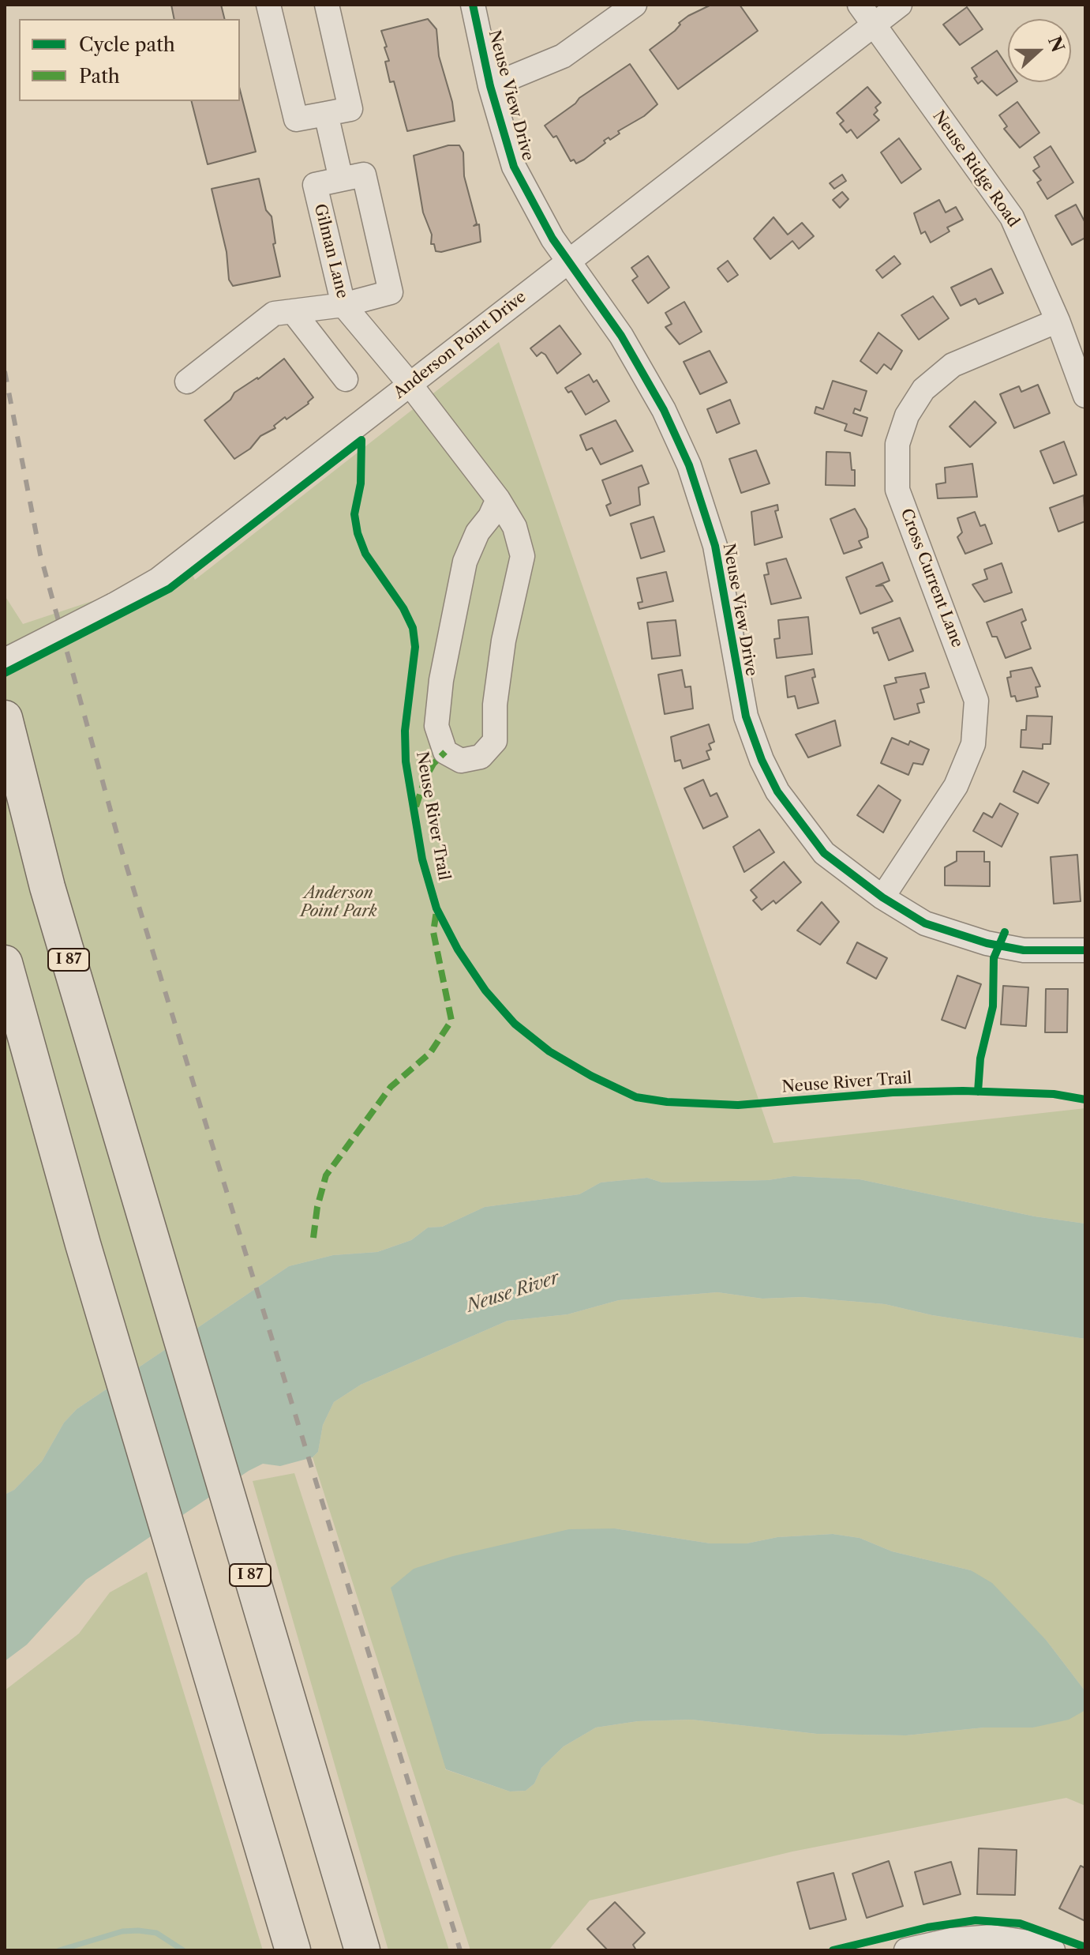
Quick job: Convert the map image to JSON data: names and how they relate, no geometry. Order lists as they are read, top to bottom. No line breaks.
{"streets":{"highway":["I 87"],"street":["Neuse View Drive","Neuse Ridge Road","Gilman Lane","Anderson Point Drive","Cross Current Lane"],"cycle path":["Neuse River Trail"]},"crossings":[["Neuse View Drive","Anderson Point Drive"],["Neuse View Drive","Cross Current Lane"],["Neuse Ridge Road","Anderson Point Drive"],["Neuse Ridge Road","Cross Current Lane"],["Gilman Lane","Anderson Point Drive"]],"water":["Neuse River"],"parks":["Anderson Point Park"],"legend":["Cycle path","Path"],"north":"right"}
